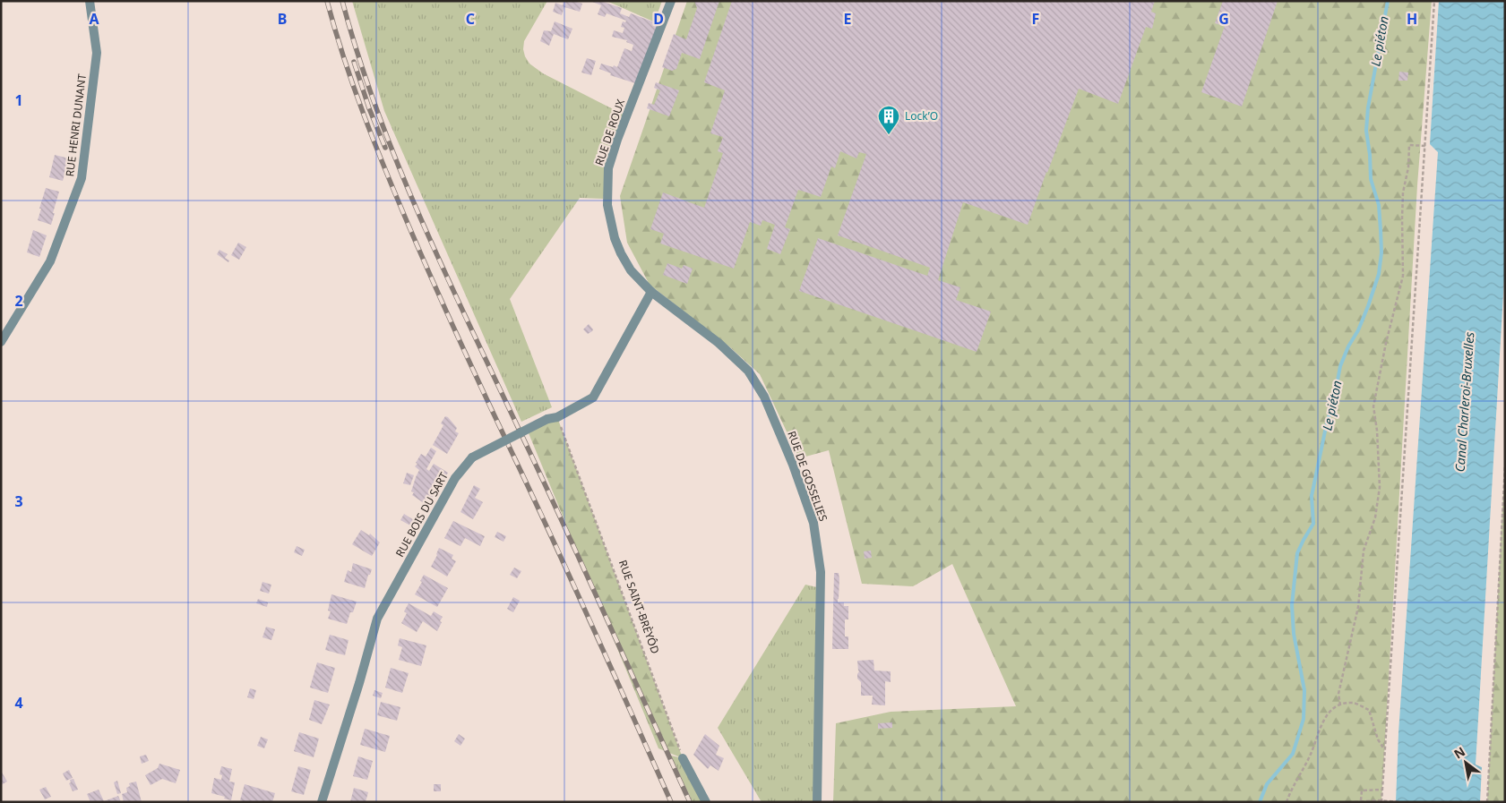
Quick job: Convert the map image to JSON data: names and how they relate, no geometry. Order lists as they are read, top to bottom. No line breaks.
{"streets":{"street":["RUE HENRI DUNANT","RUE DE ROUX","RUE DE GOSSELIES","RUE BOIS DU SART"],"path":["RUE SAINT-BRÈYÔD"]},"crossings":[["RUE DE ROUX","RUE DE GOSSELIES"],["RUE DE ROUX","RUE BOIS DU SART"],["RUE DE GOSSELIES","RUE BOIS DU SART"],["RUE BOIS DU SART","RUE SAINT-BRÈYÔD"]],"water":["Le piéton","Canal Charleroi-Bruxelles"],"places":{"building":["Lock’O"]},"north":"top left","grid":{"columns":["A","B","C","D","E","F","G","H"],"rows":["1","2","3","4"]}}
